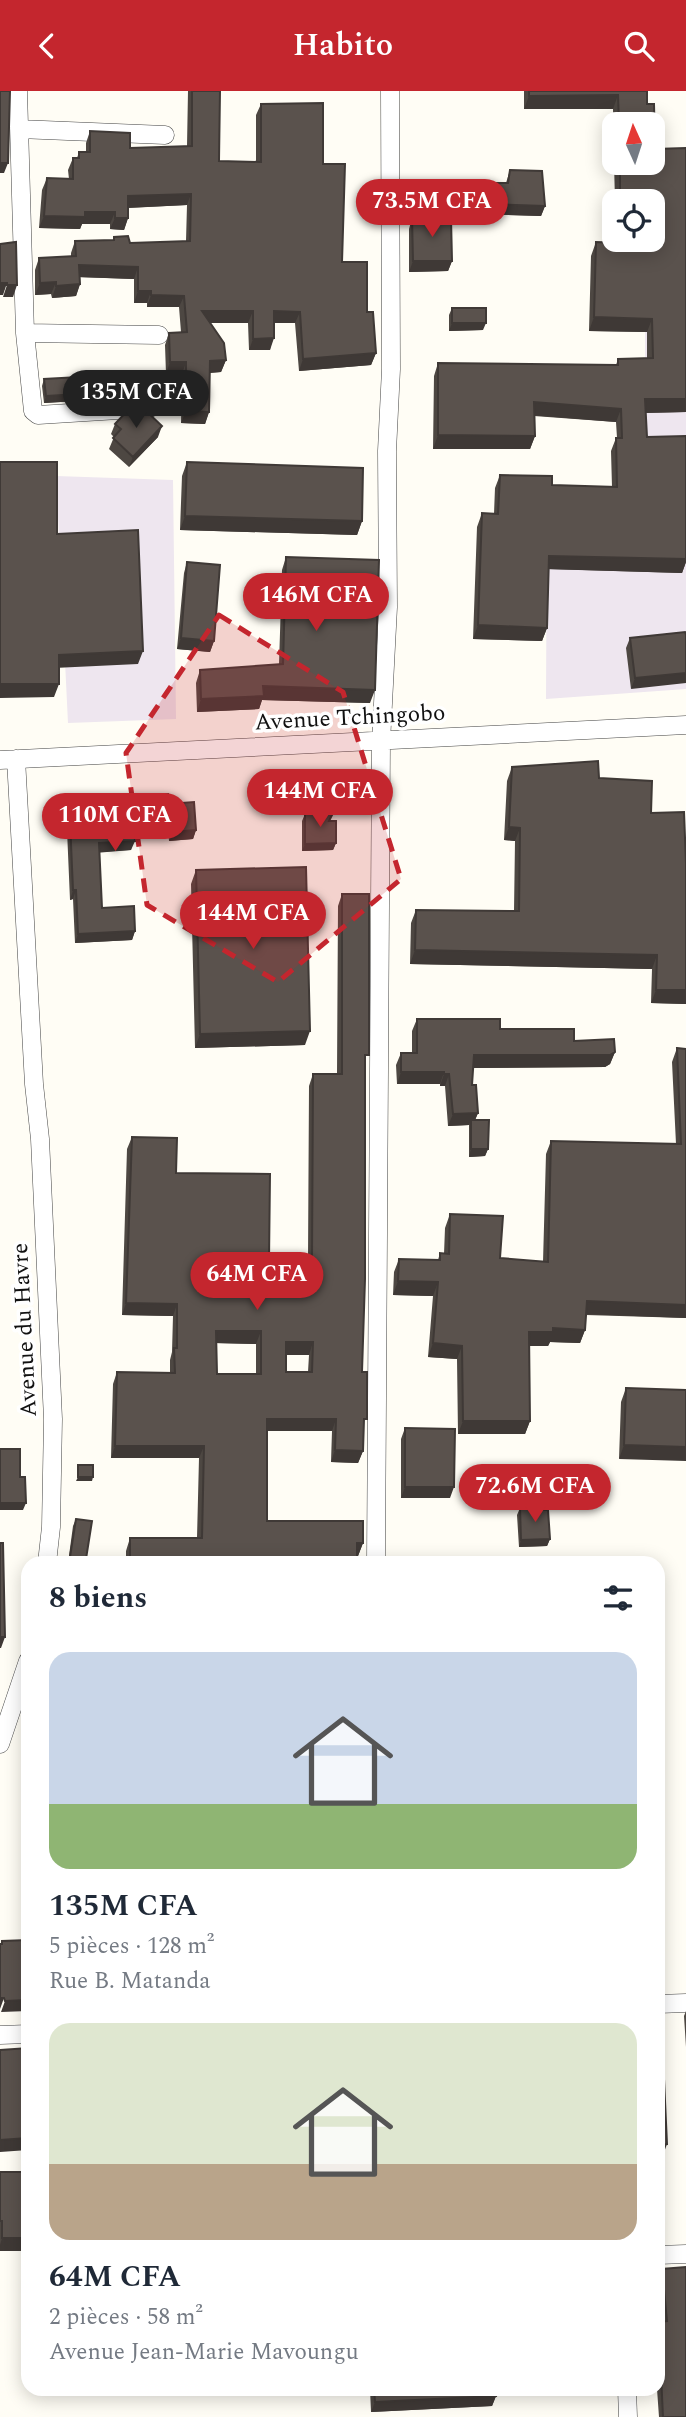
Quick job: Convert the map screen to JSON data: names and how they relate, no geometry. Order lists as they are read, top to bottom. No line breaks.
{"streets":{"street":["Avenue Tchingobo","Avenue du Havre"]},"crossings":[["Avenue Tchingobo","Avenue du Havre"]],"north":"top","page":{"header":"Habito","price":["73.5M CFA","135M CFA","146M CFA","144M CFA","110M CFA","144M CFA","64M CFA","72.6M CFA"],"heading":"8 biens","list":[{"name":"135M CFA","note":"5 pièces · 128 m² · Rue B. Matanda"},{"name":"64M CFA","note":"2 pièces · 58 m² · Avenue Jean-Marie Mavoungu"}]}}
